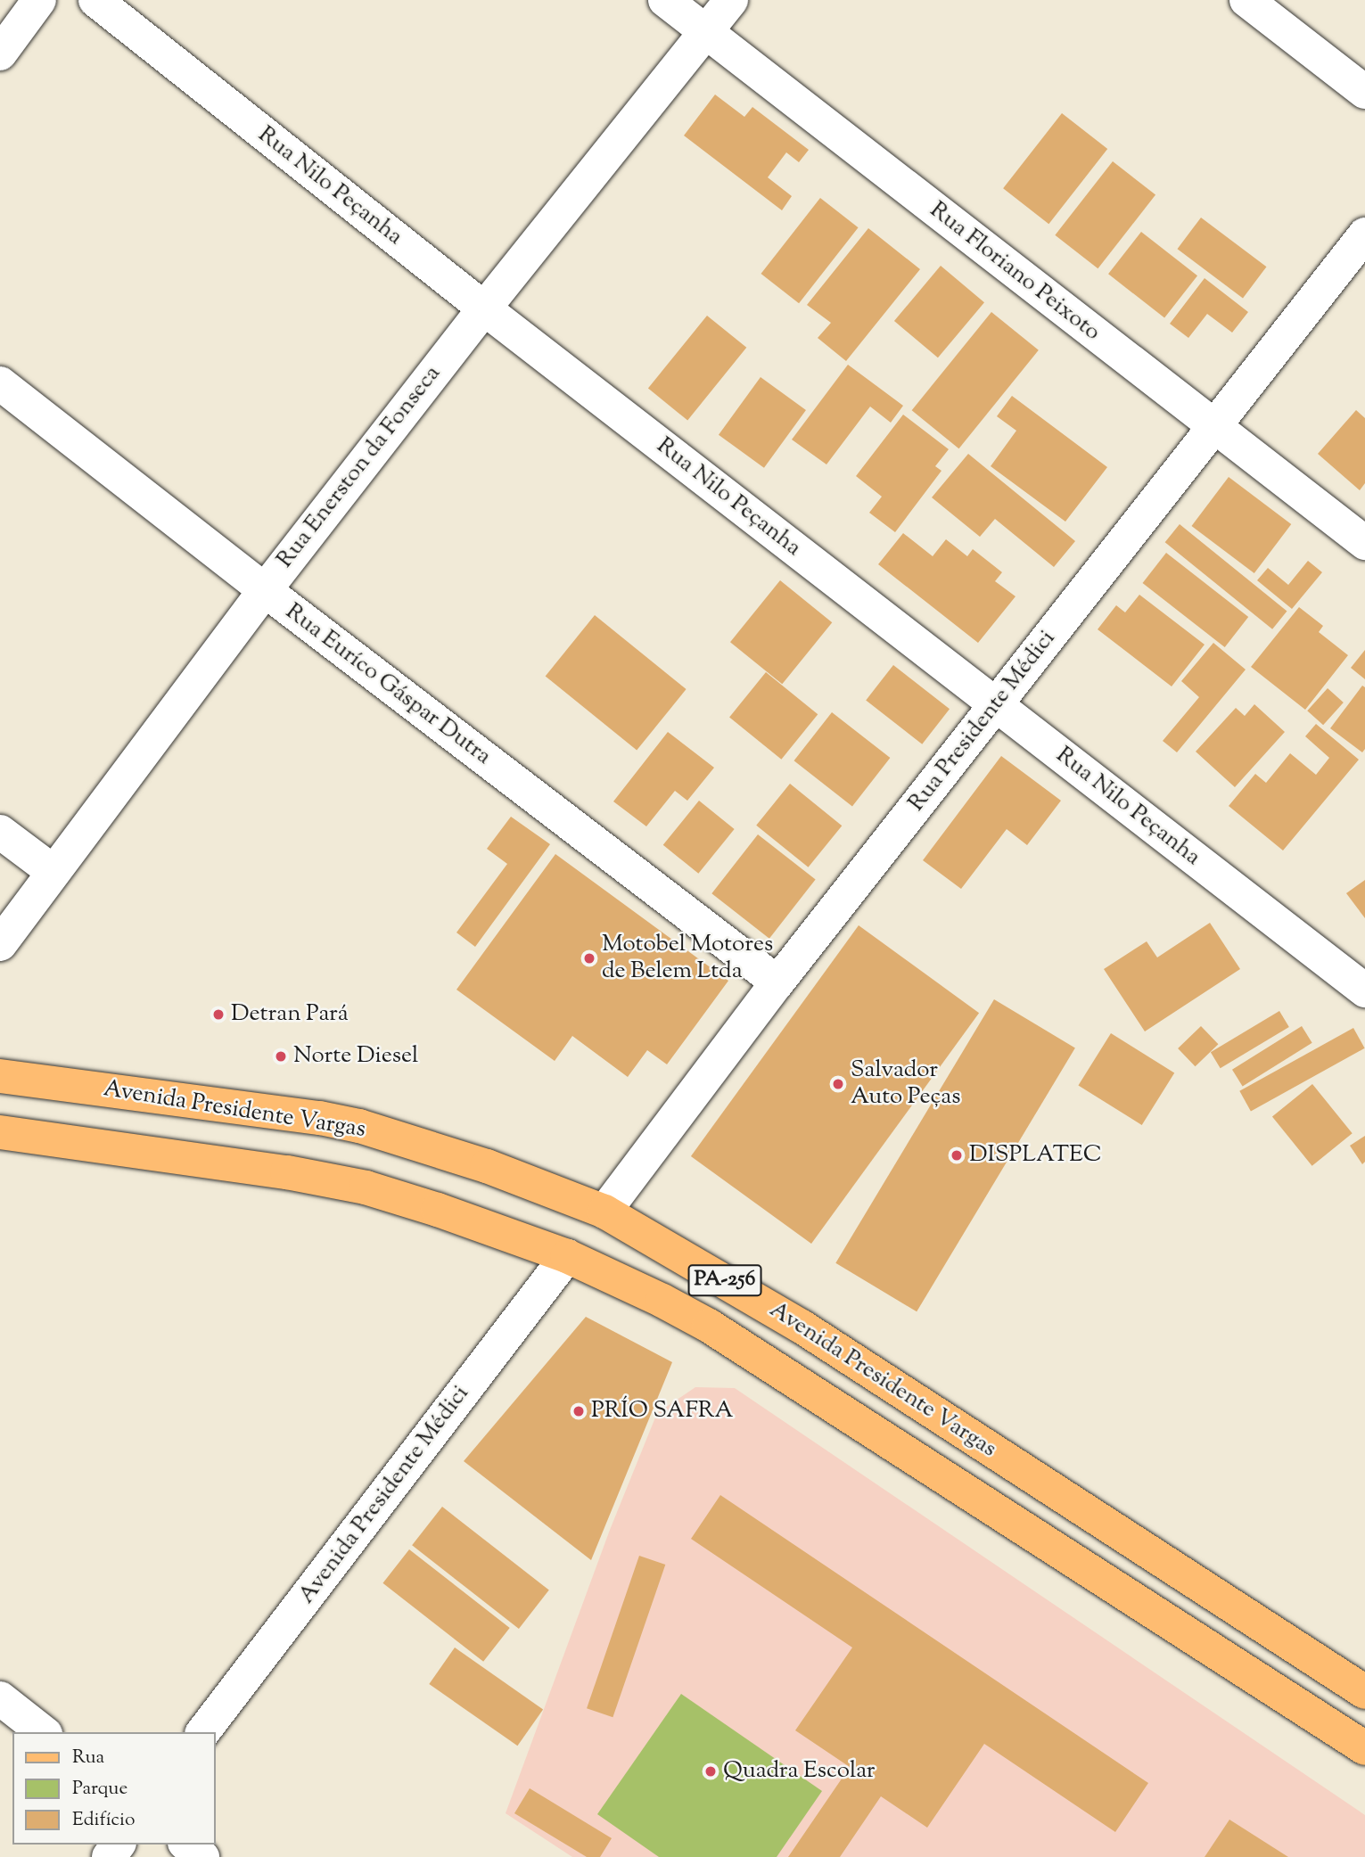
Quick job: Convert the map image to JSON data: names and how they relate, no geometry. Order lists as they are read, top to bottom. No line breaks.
{"streets":{"main road":["Avenida Presidente Vargas","PA-256"],"street":["Rua Nilo Peçanha","Rua Floriano Peixoto","Rua Enerston da Fonseca","Rua Euríco Gáspar Dutra","Rua Presidente Médici","Avenida Presidente Médici"]},"crossings":[["Rua Nilo Peçanha","Rua Enerston da Fonseca"],["Rua Nilo Peçanha","Rua Presidente Médici"],["Rua Floriano Peixoto","Rua Enerston da Fonseca"],["Rua Floriano Peixoto","Rua Presidente Médici"],["Rua Enerston da Fonseca","Rua Euríco Gáspar Dutra"],["Rua Euríco Gáspar Dutra","Rua Presidente Médici"],["Rua Presidente Médici","Avenida Presidente Vargas"],["Avenida Presidente Vargas","Avenida Presidente Médici"]],"places":["Motobel Motores de Belem Ltda","Detran Pará","Norte Diesel","Salvador Auto Peças","DISPLATEC","PRÍO SAFRA","Quadra Escolar"],"legend":["Rua","Parque","Edifício"]}
